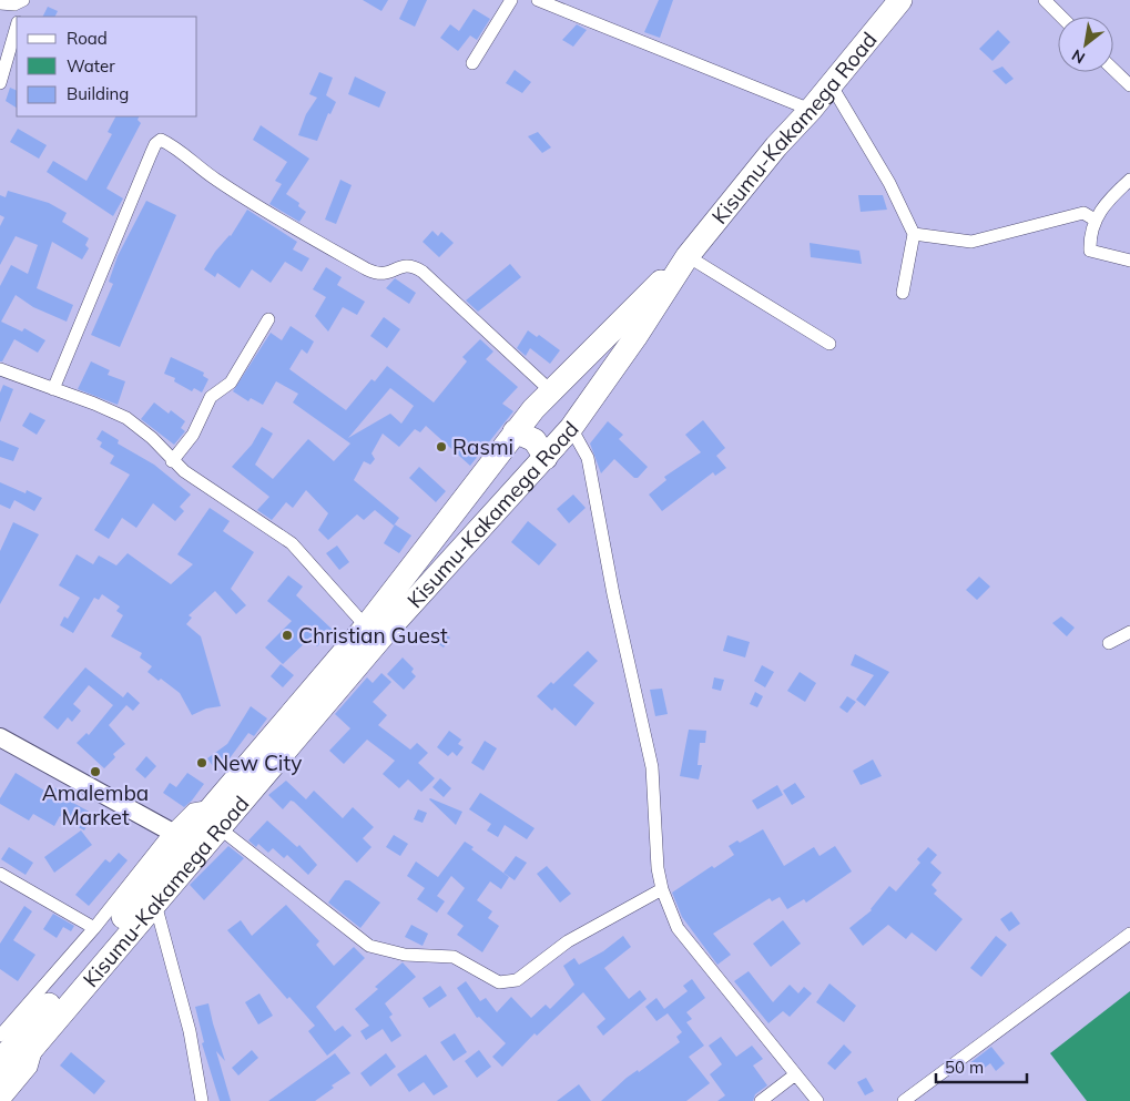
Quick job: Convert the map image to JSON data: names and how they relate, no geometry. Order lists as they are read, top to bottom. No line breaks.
{"streets":{"highway":["Kisumu-Kakamega Road"]},"places":["Rasmi","Christian Guest","New City","Amalemba Market"],"legend":["Road","Water","Building"],"scale_bar":"50 m","north":"bottom left"}
